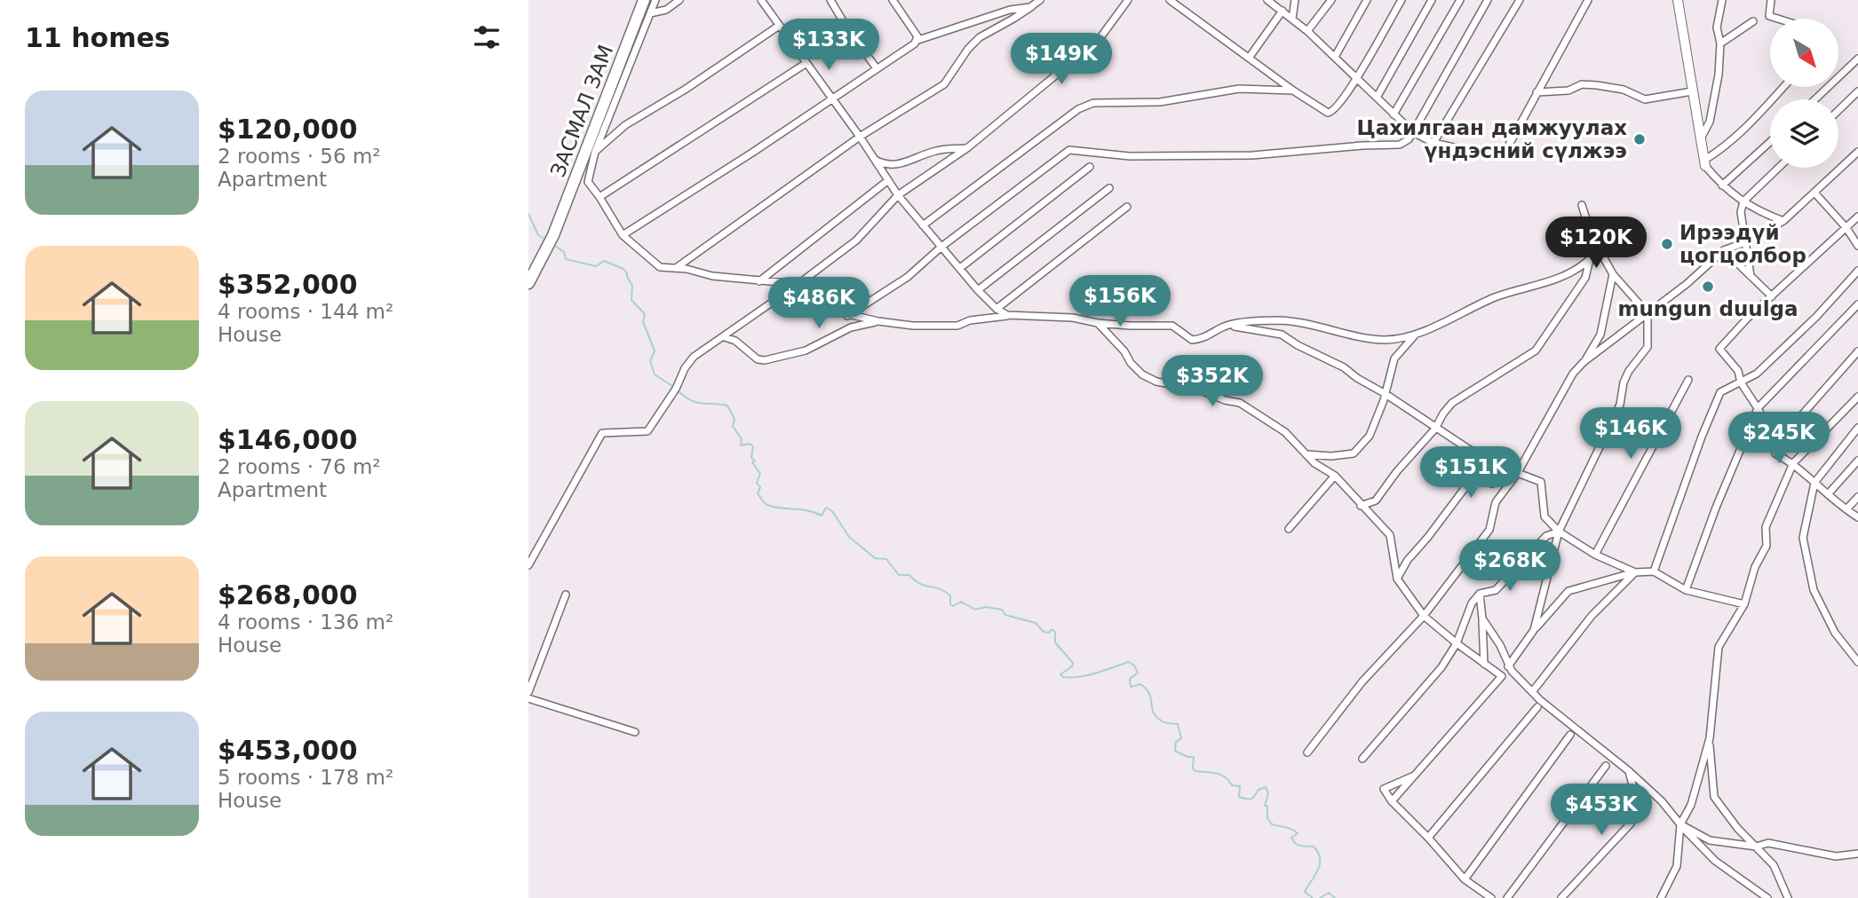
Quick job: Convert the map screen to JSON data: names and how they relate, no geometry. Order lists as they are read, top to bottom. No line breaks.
{"streets":{"highway":["ЗАСМАЛ ЗАМ"]},"places":["Цахилгаан дамжуулах үндэсний сүлжээ","Ирээдүй цогцолбор","mungun duulga"],"north":"bottom right","page":{"heading":"11 homes","price":["$133K","$149K","$120K","$156K","$486K","$352K","$146K","$245K","$151K","$268K","$453K"],"list":[{"name":"$120,000","note":"2 rooms · 56 m² · Apartment"},{"name":"$352,000","note":"4 rooms · 144 m² · House"},{"name":"$146,000","note":"2 rooms · 76 m² · Apartment"},{"name":"$268,000","note":"4 rooms · 136 m² · House"},{"name":"$453,000","note":"5 rooms · 178 m² · House"}]}}
